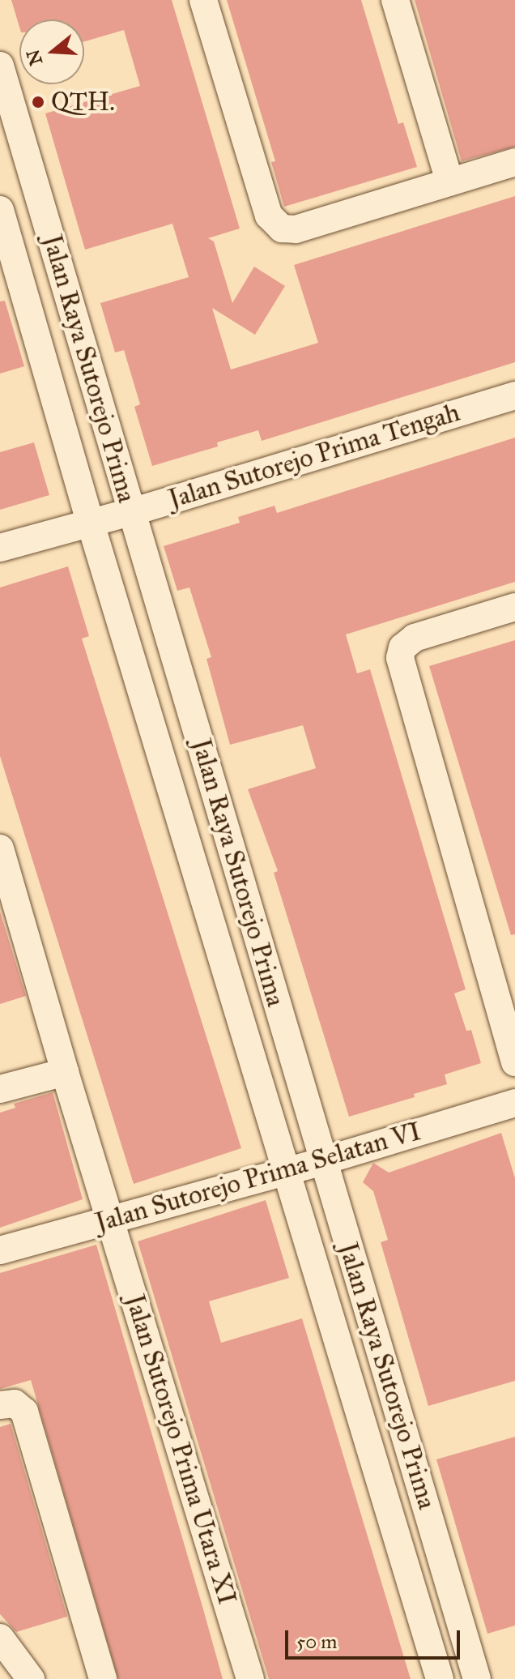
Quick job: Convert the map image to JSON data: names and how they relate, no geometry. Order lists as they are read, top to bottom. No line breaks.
{"streets":{"street":["Jalan Raya Sutorejo Prima","Jalan Sutorejo Prima Tengah","Jalan Sutorejo Prima Selatan VI","Jalan Sutorejo Prima Utara XI"]},"crossings":[["Jalan Raya Sutorejo Prima","Jalan Sutorejo Prima Tengah"],["Jalan Raya Sutorejo Prima","Jalan Sutorejo Prima Selatan VI"],["Jalan Sutorejo Prima Selatan VI","Jalan Sutorejo Prima Utara XI"]],"places":["QTH."],"scale_bar":"50 m","north":"left"}
